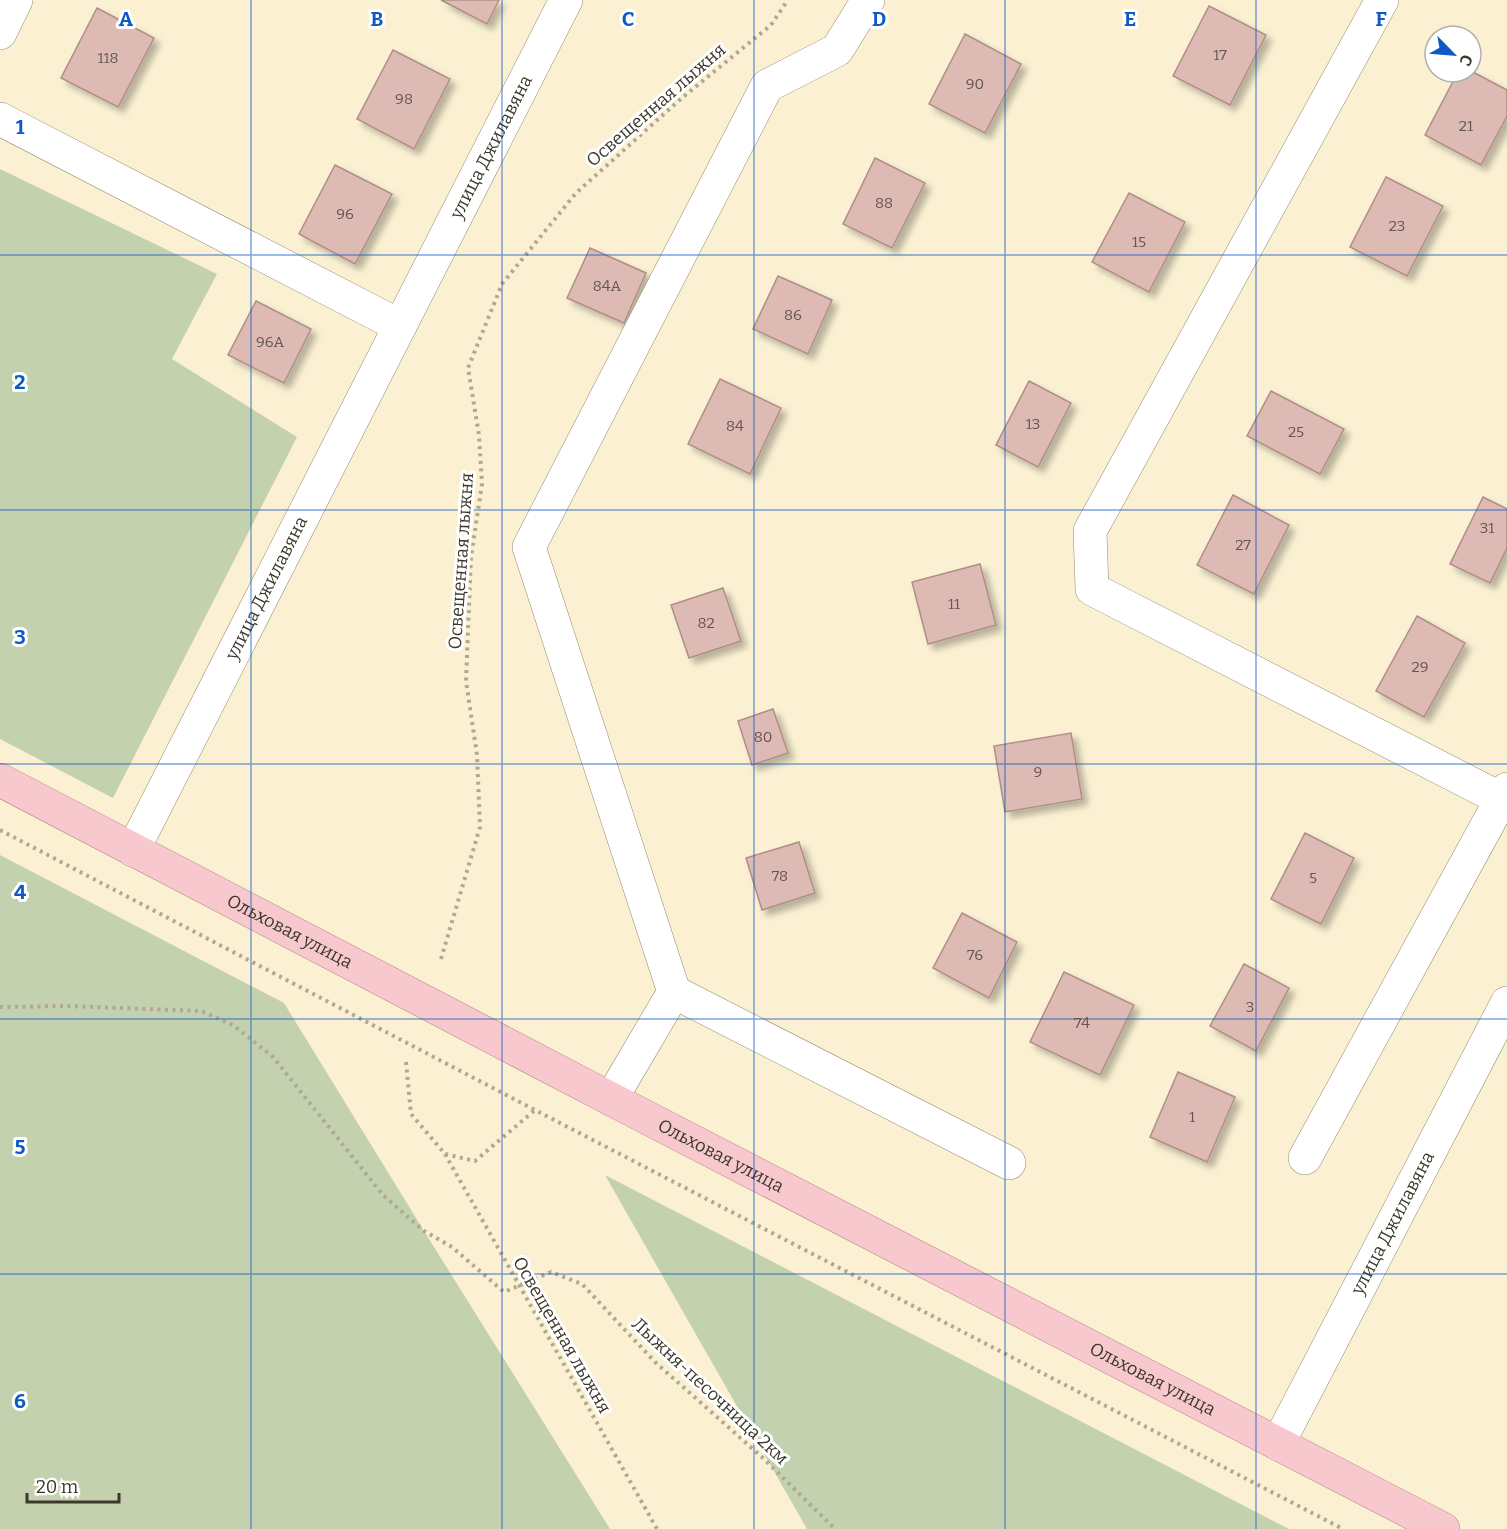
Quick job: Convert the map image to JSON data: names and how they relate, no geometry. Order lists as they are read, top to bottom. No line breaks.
{"streets":{"main road":["Ольховая улица"],"street":["улица Джилавяна"],"path":["Освещенная лыжня","Лыжня-песочница 2км"]},"crossings":[["Освещенная лыжня","Лыжня-песочница 2км"],["улица Джилавяна","Ольховая улица"]],"house_numbers":["17","118","90","98","21","88","96","23","15","84А","86","96А","13","84","25","31","27","11","82","29","80","9","78","5","76","3","74","1"],"scale_bar":"20 m","north":"bottom right","grid":{"columns":["A","B","C","D","E","F"],"rows":["1","2","3","4","5","6"]}}
